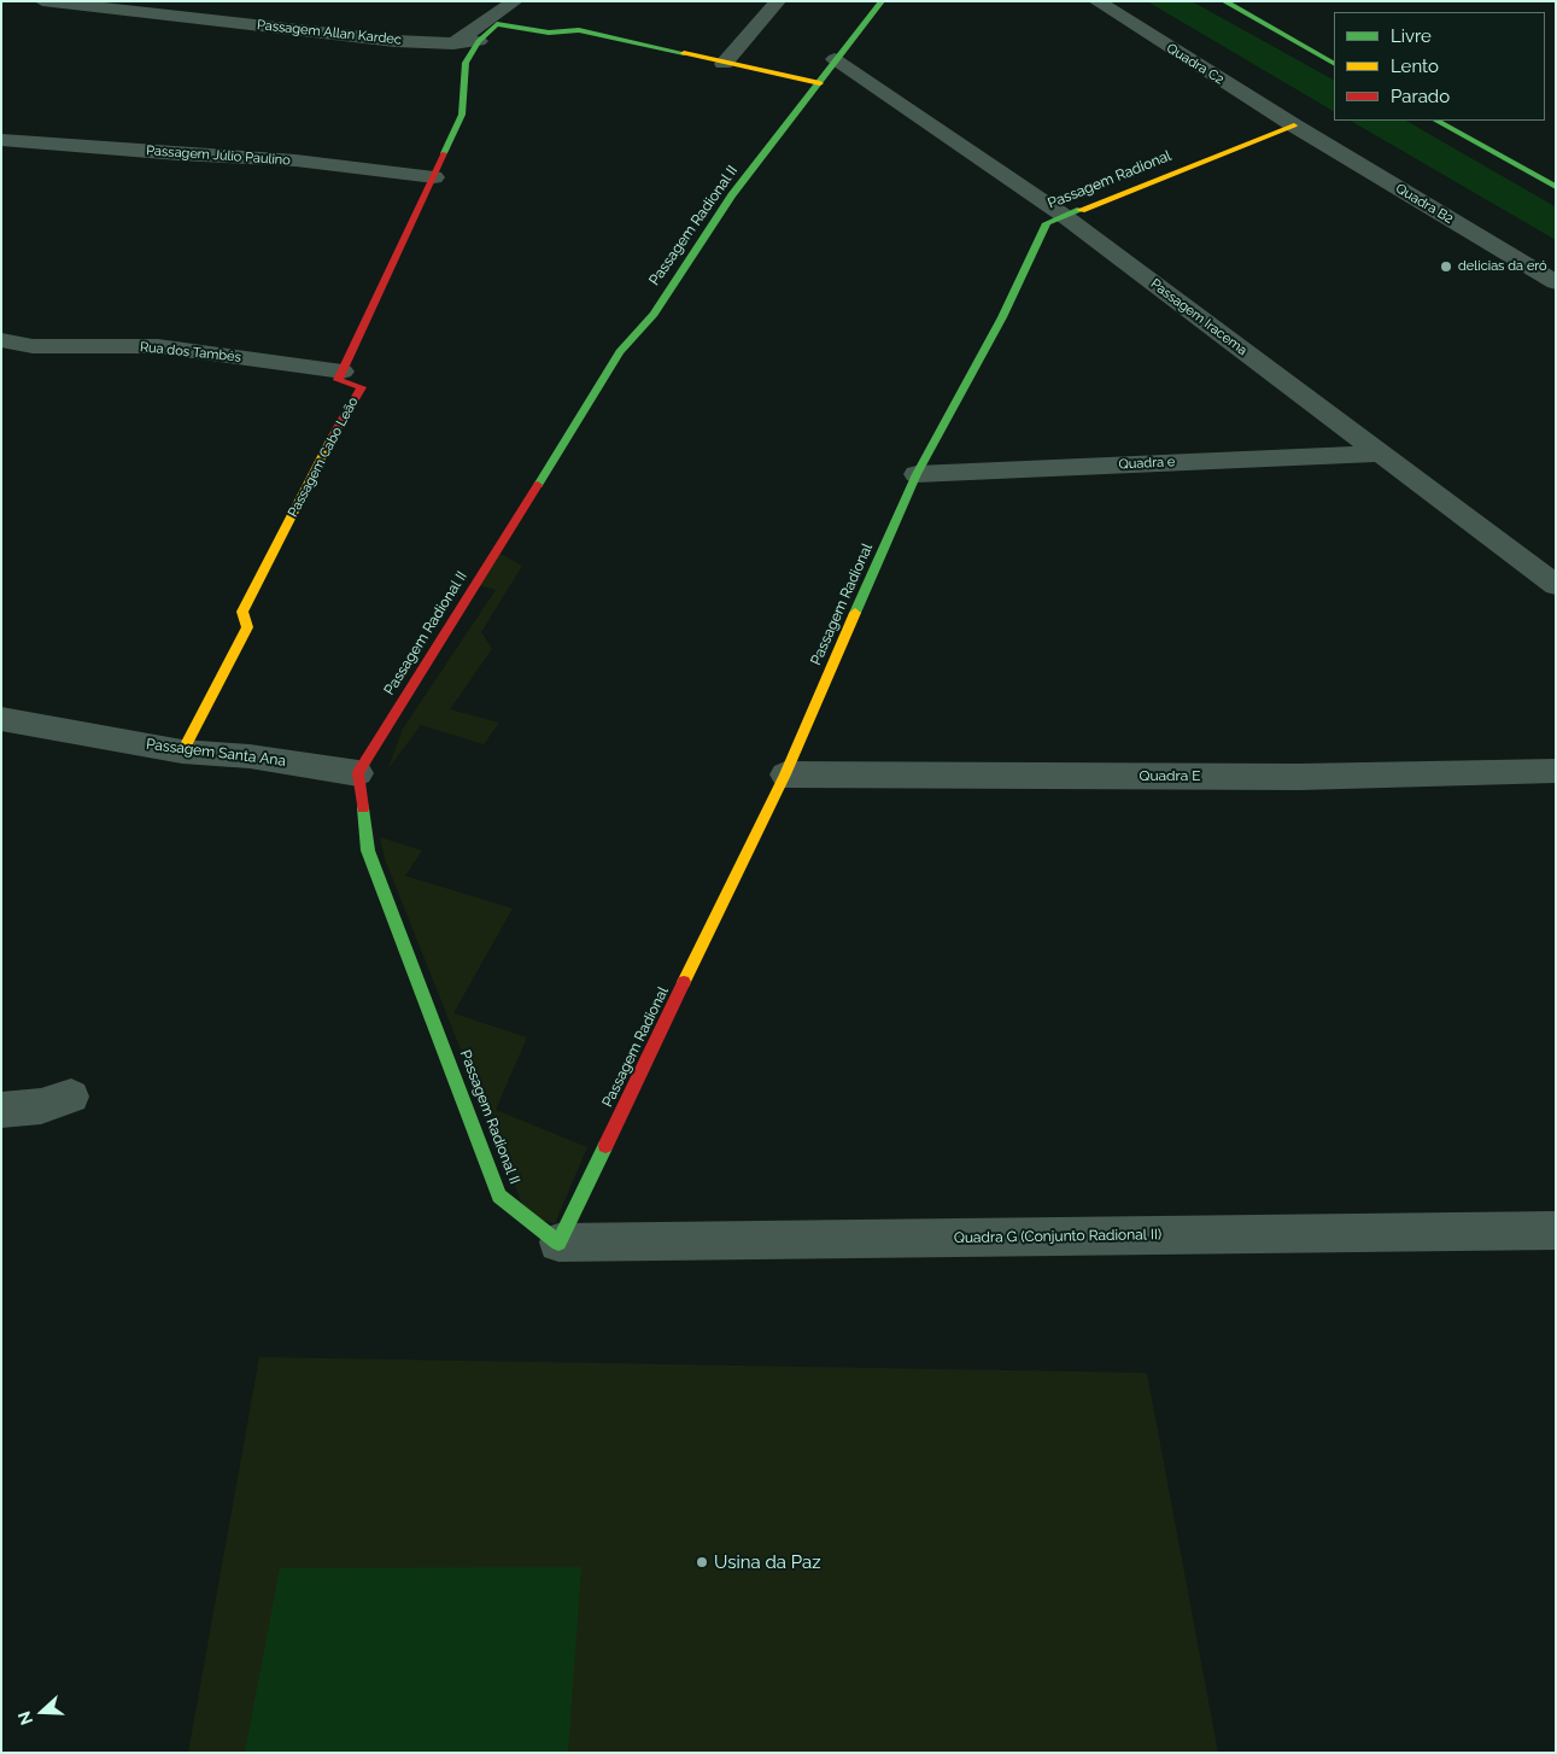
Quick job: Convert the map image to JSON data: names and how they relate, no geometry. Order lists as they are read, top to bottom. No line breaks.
{"streets":{"street":["Passagem Allan Kardec","Quadra C2","Passagem Júlio Paulino","Passagem Radional","Quadra B2","Passagem Radional II","Passagem Iracema","Rua dos Tambés","Passagem Cabo Leão","Quadra e","Passagem Santa Ana","Quadra E","Quadra G (Conjunto Radional II)"]},"crossings":[["Passagem Allan Kardec","Passagem Radional II"],["Quadra C2","Passagem Radional"],["Quadra C2","Quadra B2"],["Passagem Radional","Quadra B2"],["Passagem Radional","Passagem Radional II"],["Passagem Radional","Passagem Iracema"],["Passagem Radional","Quadra e"],["Passagem Radional","Quadra E"],["Passagem Radional","Quadra G (Conjunto Radional II)"],["Passagem Radional II","Passagem Iracema"],["Passagem Radional II","Passagem Santa Ana"],["Passagem Radional II","Quadra G (Conjunto Radional II)"],["Passagem Iracema","Quadra e"],["Rua dos Tambés","Passagem Cabo Leão"],["Passagem Cabo Leão","Passagem Santa Ana"]],"places":["delicias da eró","Usina da Paz"],"legend":["Livre","Lento","Parado"],"north":"left"}
